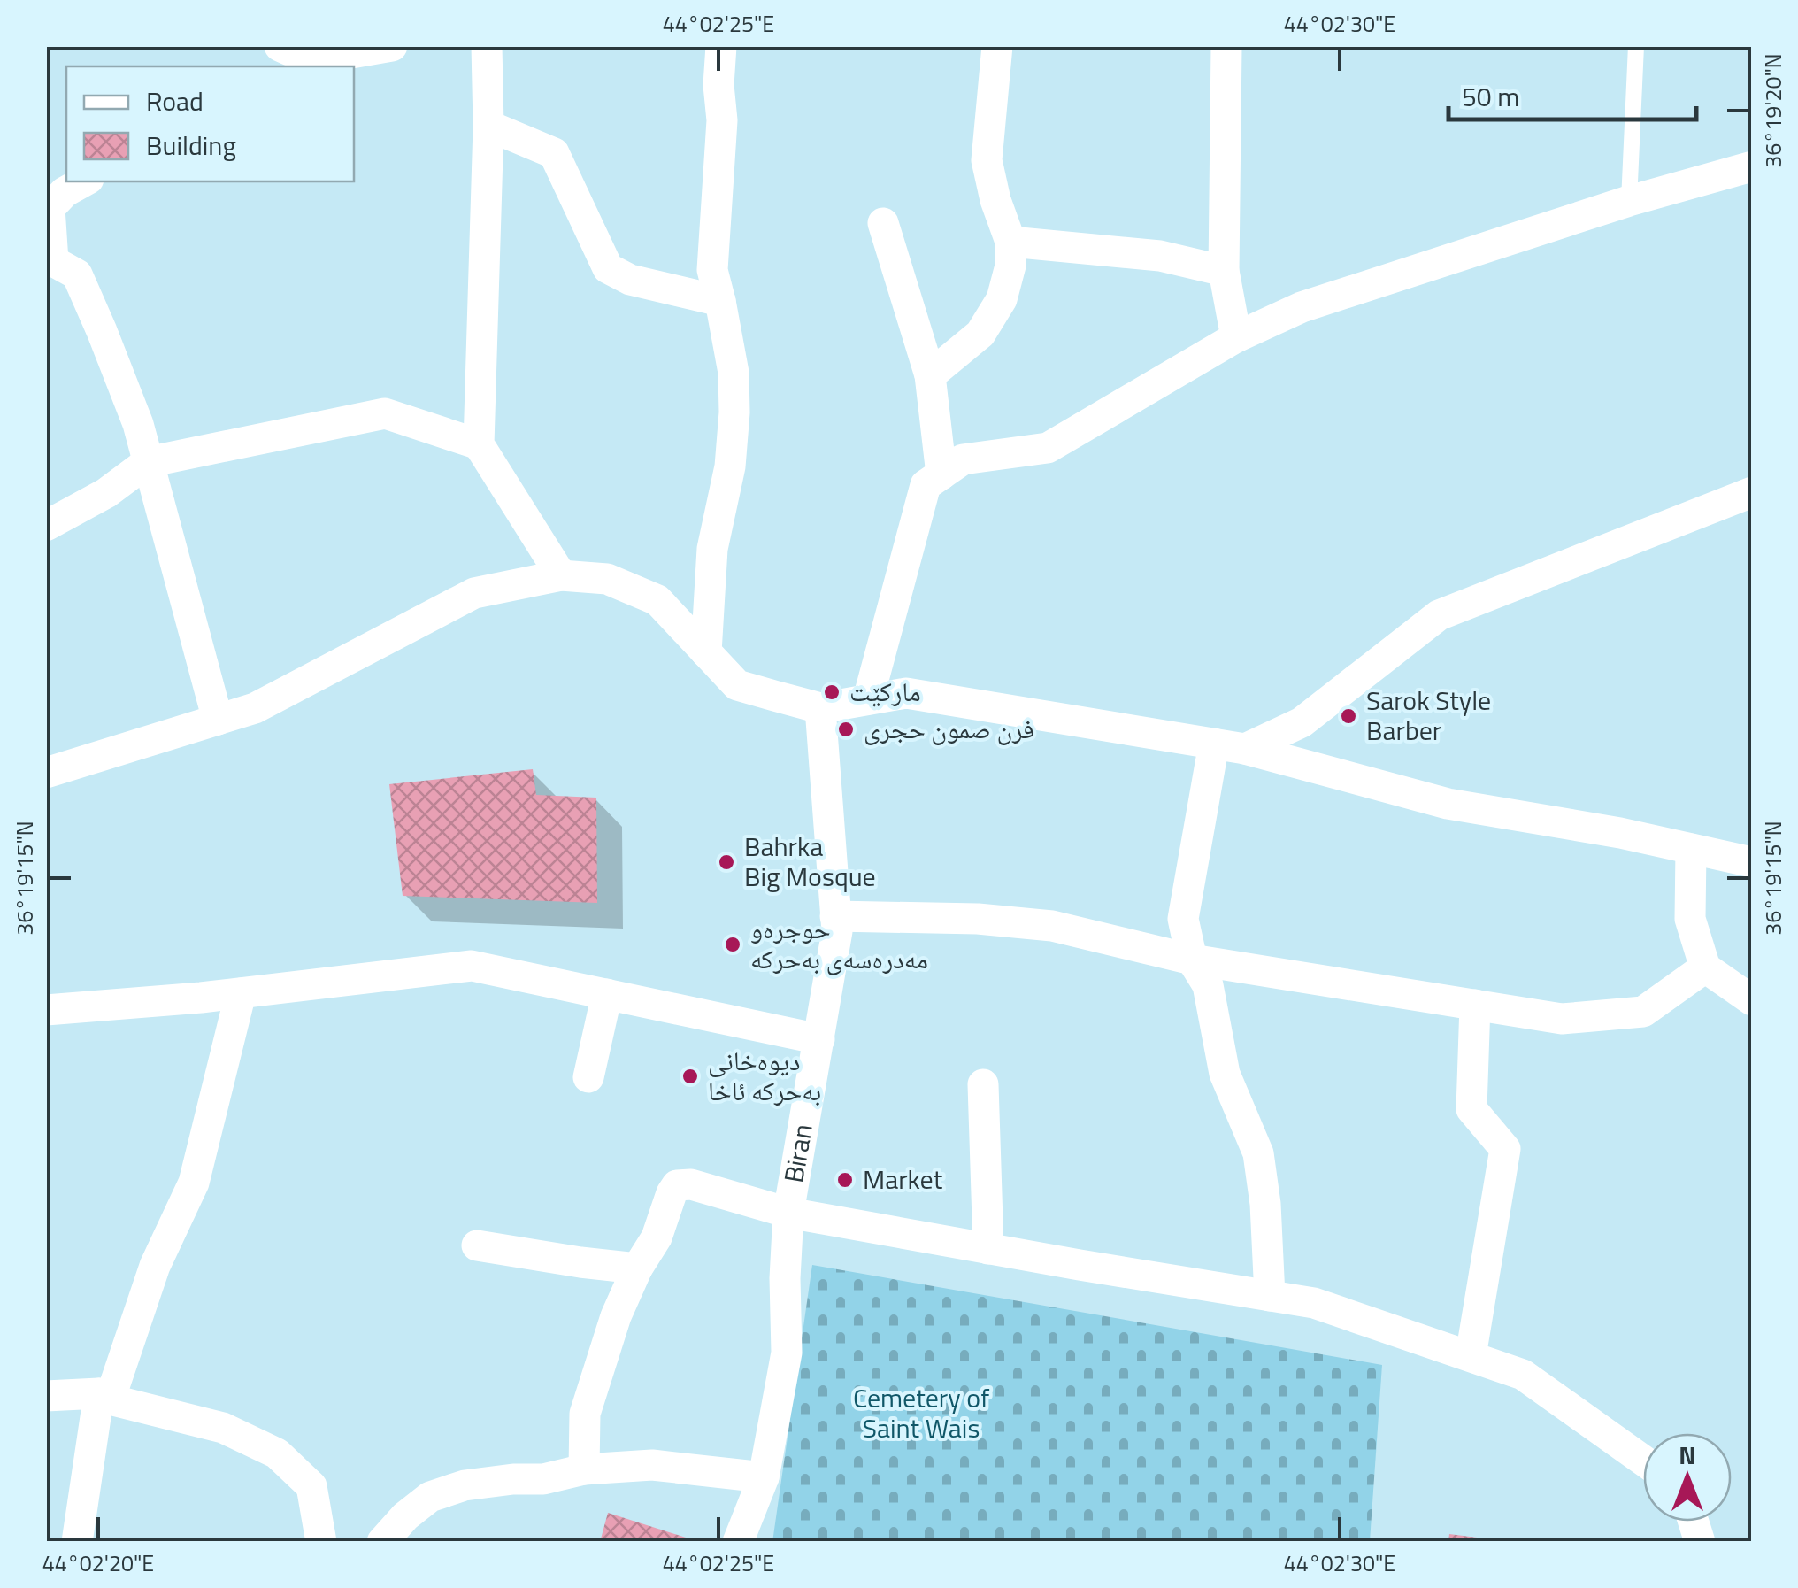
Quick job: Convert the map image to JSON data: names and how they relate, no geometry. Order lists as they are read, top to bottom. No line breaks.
{"streets":{"street":["Biran"]},"parks":["Cemetery of Saint Wais"],"places":["مارکێت","Sarok Style Barber","فرن صمون حجری","Bahrka Big Mosque","حوجره‌و مه‌دره‌سه‌ی به‌حرکه","دیوەخانی بەحرکە ئاخا","Market"],"legend":["Road","Building"],"scale_bar":"50 m","north":"top","coordinates":["44°02'25\"E","44°02'30\"E","36°19'20\"N","36°19'15\"N","44°02'20\"E"]}
